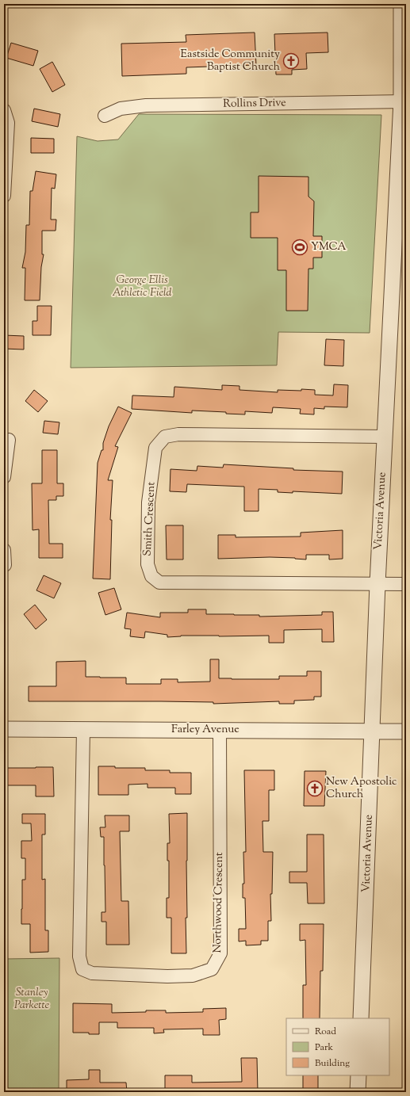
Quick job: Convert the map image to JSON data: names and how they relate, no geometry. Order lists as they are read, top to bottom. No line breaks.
{"streets":{"street":["Rollins Drive","Victoria Avenue","Smith Crescent","Farley Avenue","Northwood Crescent"]},"crossings":[["Rollins Drive","Victoria Avenue"],["Victoria Avenue","Smith Crescent"],["Victoria Avenue","Farley Avenue"],["Farley Avenue","Northwood Crescent"]],"parks":["George Ellis Athletic Field","Stanley Parkette"],"places":{"church":["Eastside Community Baptist Church","New Apostolic Church"],"sports":["YMCA"]},"legend":["Road","Park","Building"]}
